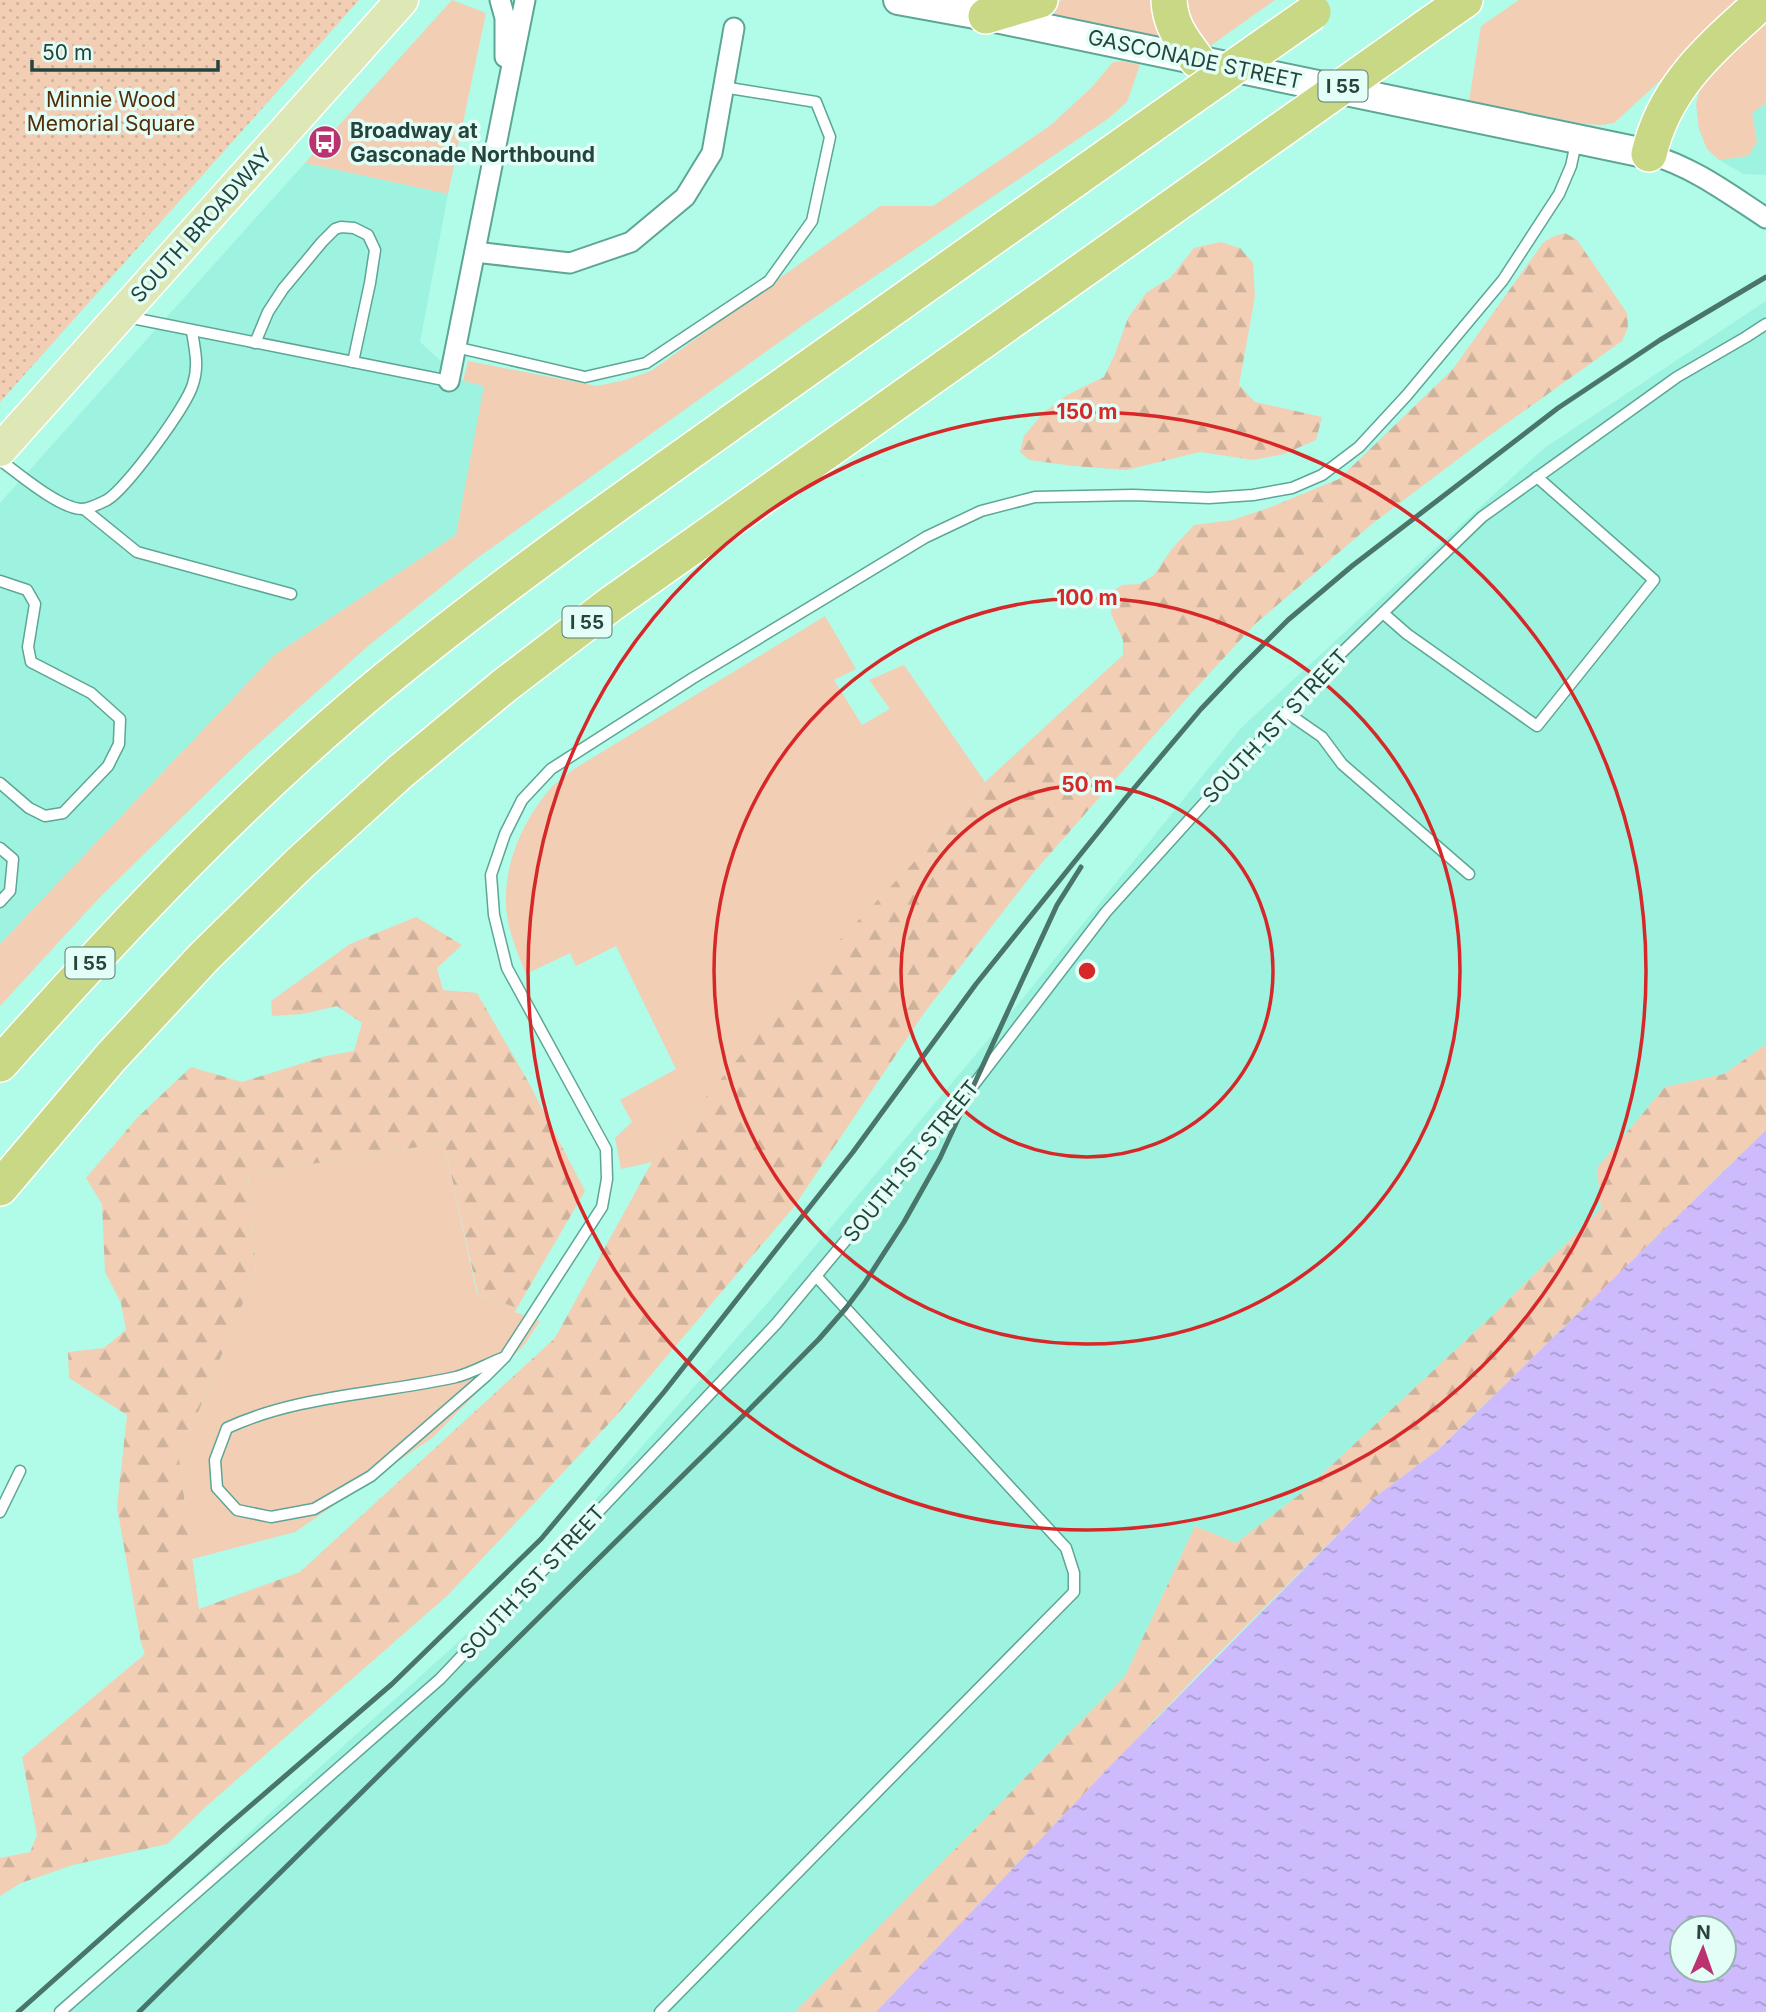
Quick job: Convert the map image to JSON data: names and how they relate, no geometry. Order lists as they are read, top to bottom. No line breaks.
{"streets":{"highway":["I 55"],"main road":["SOUTH BROADWAY"],"street":["GASCONADE STREET"],"lane":["SOUTH 1ST STREET"]},"parks":["Minnie Wood Memorial Square"],"places":{"bus stop":["Broadway at Gasconade Northbound"]},"scale_bar":"50 m","north":"top","rings":["150 m","100 m","50 m"]}
